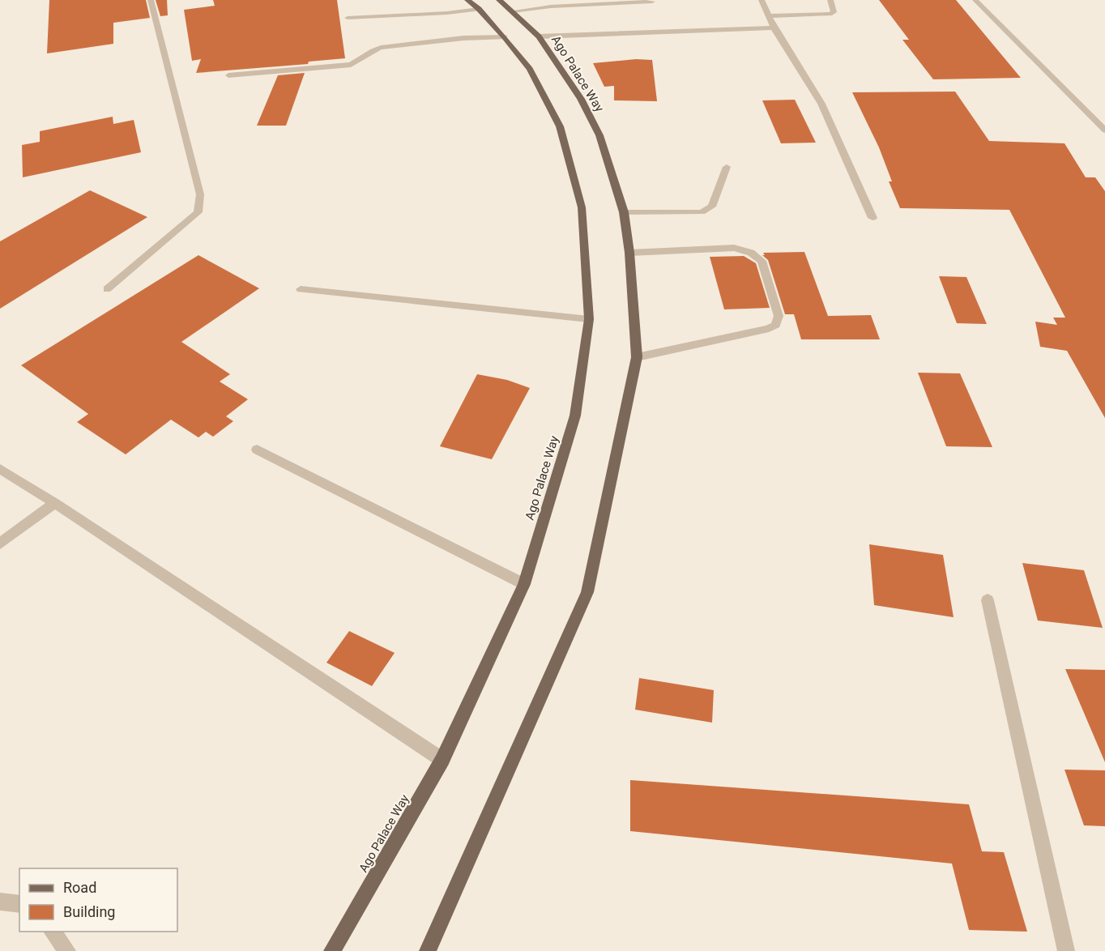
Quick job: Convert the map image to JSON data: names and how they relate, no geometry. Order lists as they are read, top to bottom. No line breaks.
{"streets":{"main road":["Ago Palace Way"]},"legend":["Road","Building"]}
